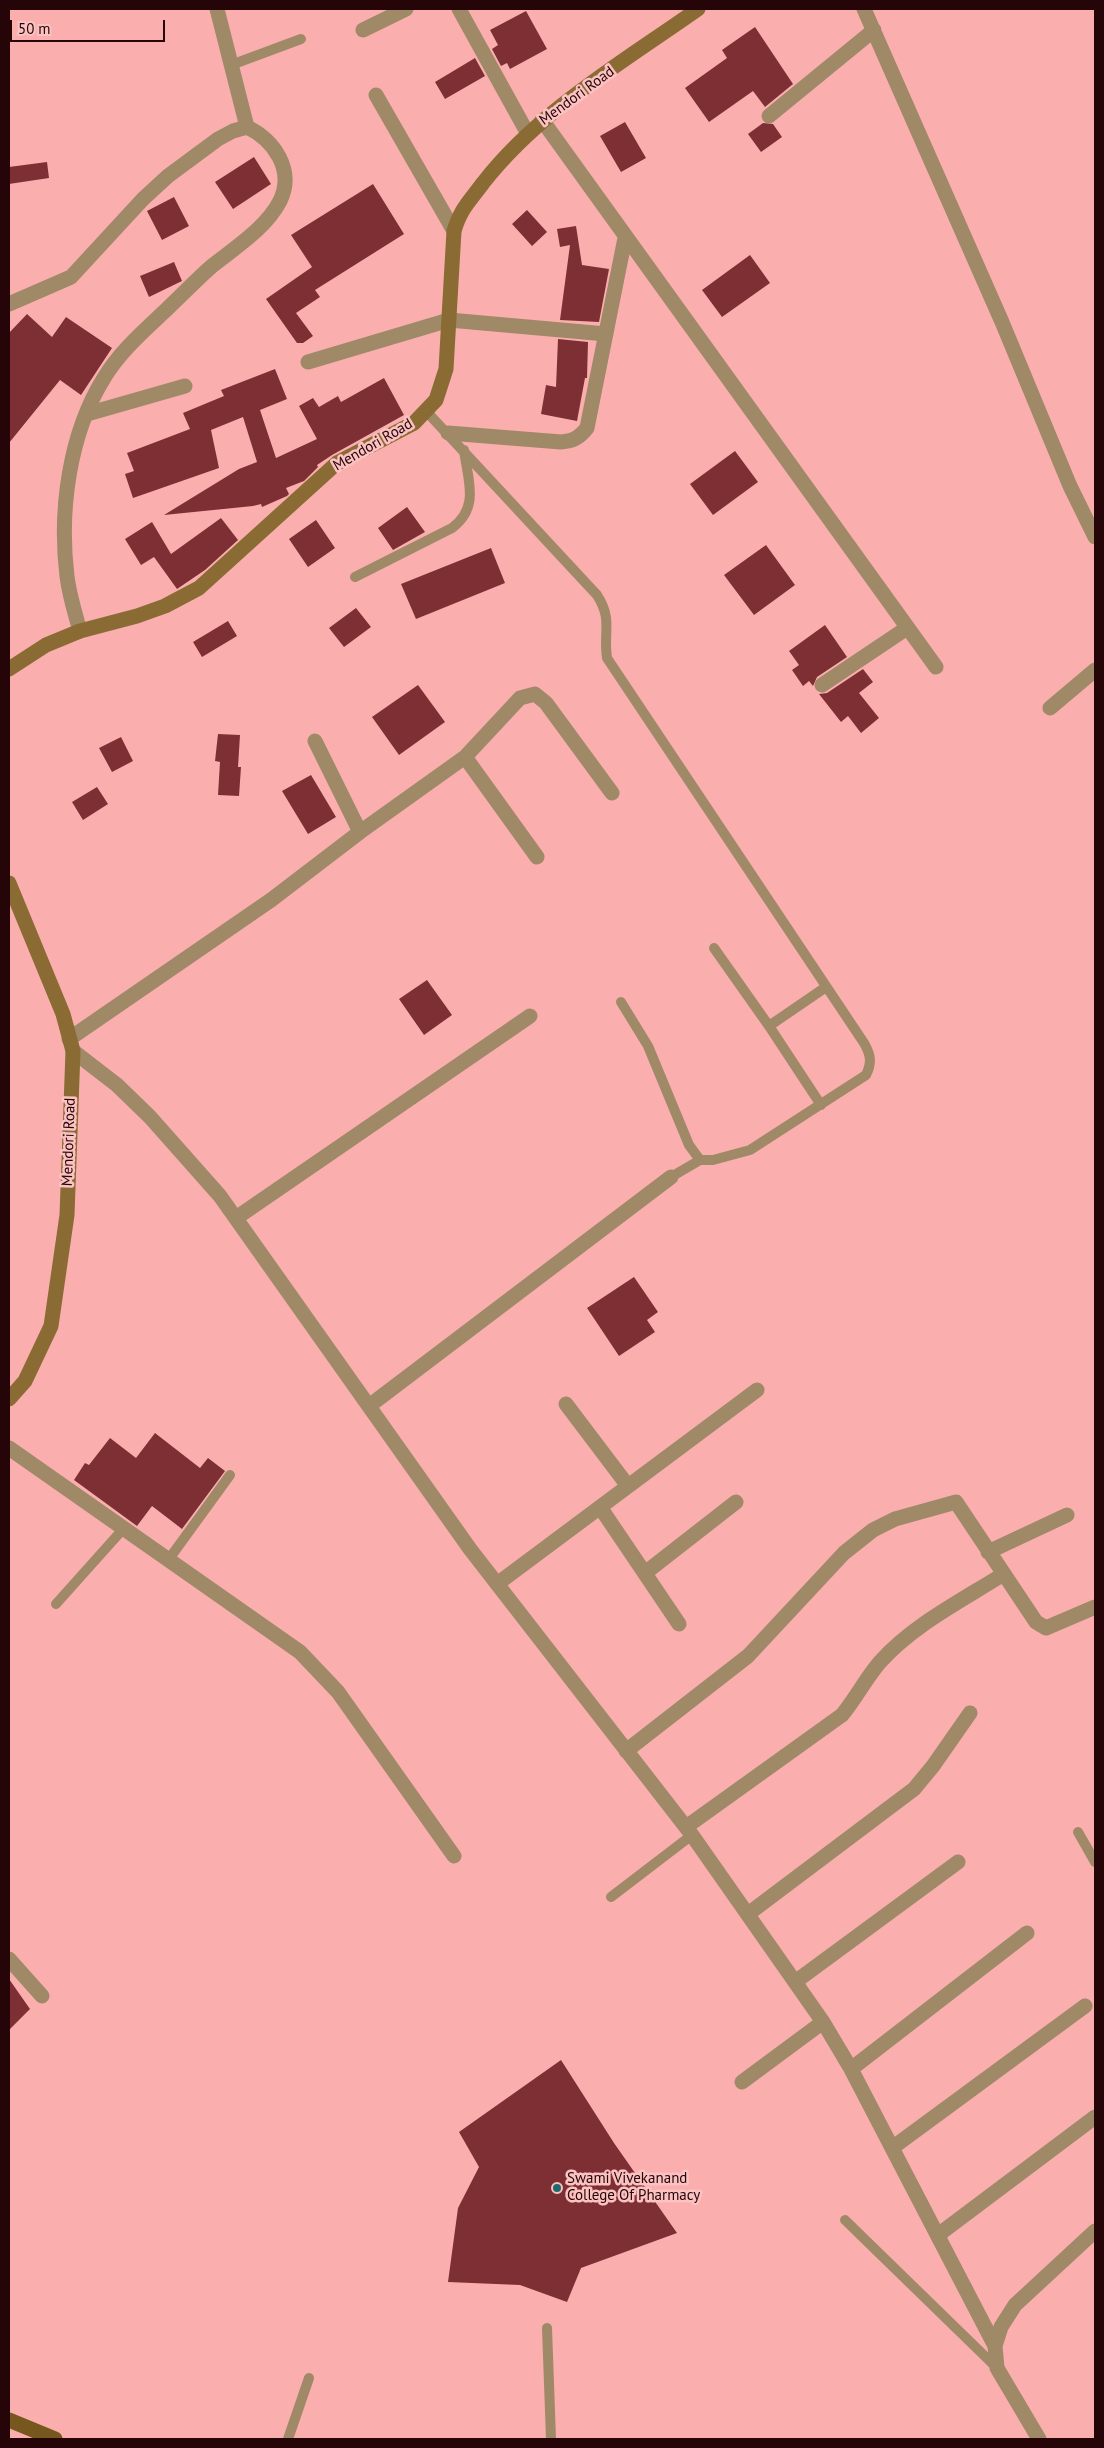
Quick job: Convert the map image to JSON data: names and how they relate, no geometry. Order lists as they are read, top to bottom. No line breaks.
{"streets":{"main road":["Mendori Road"]},"places":["Swami Vivekanand College Of Pharmacy"],"scale_bar":"50 m"}
